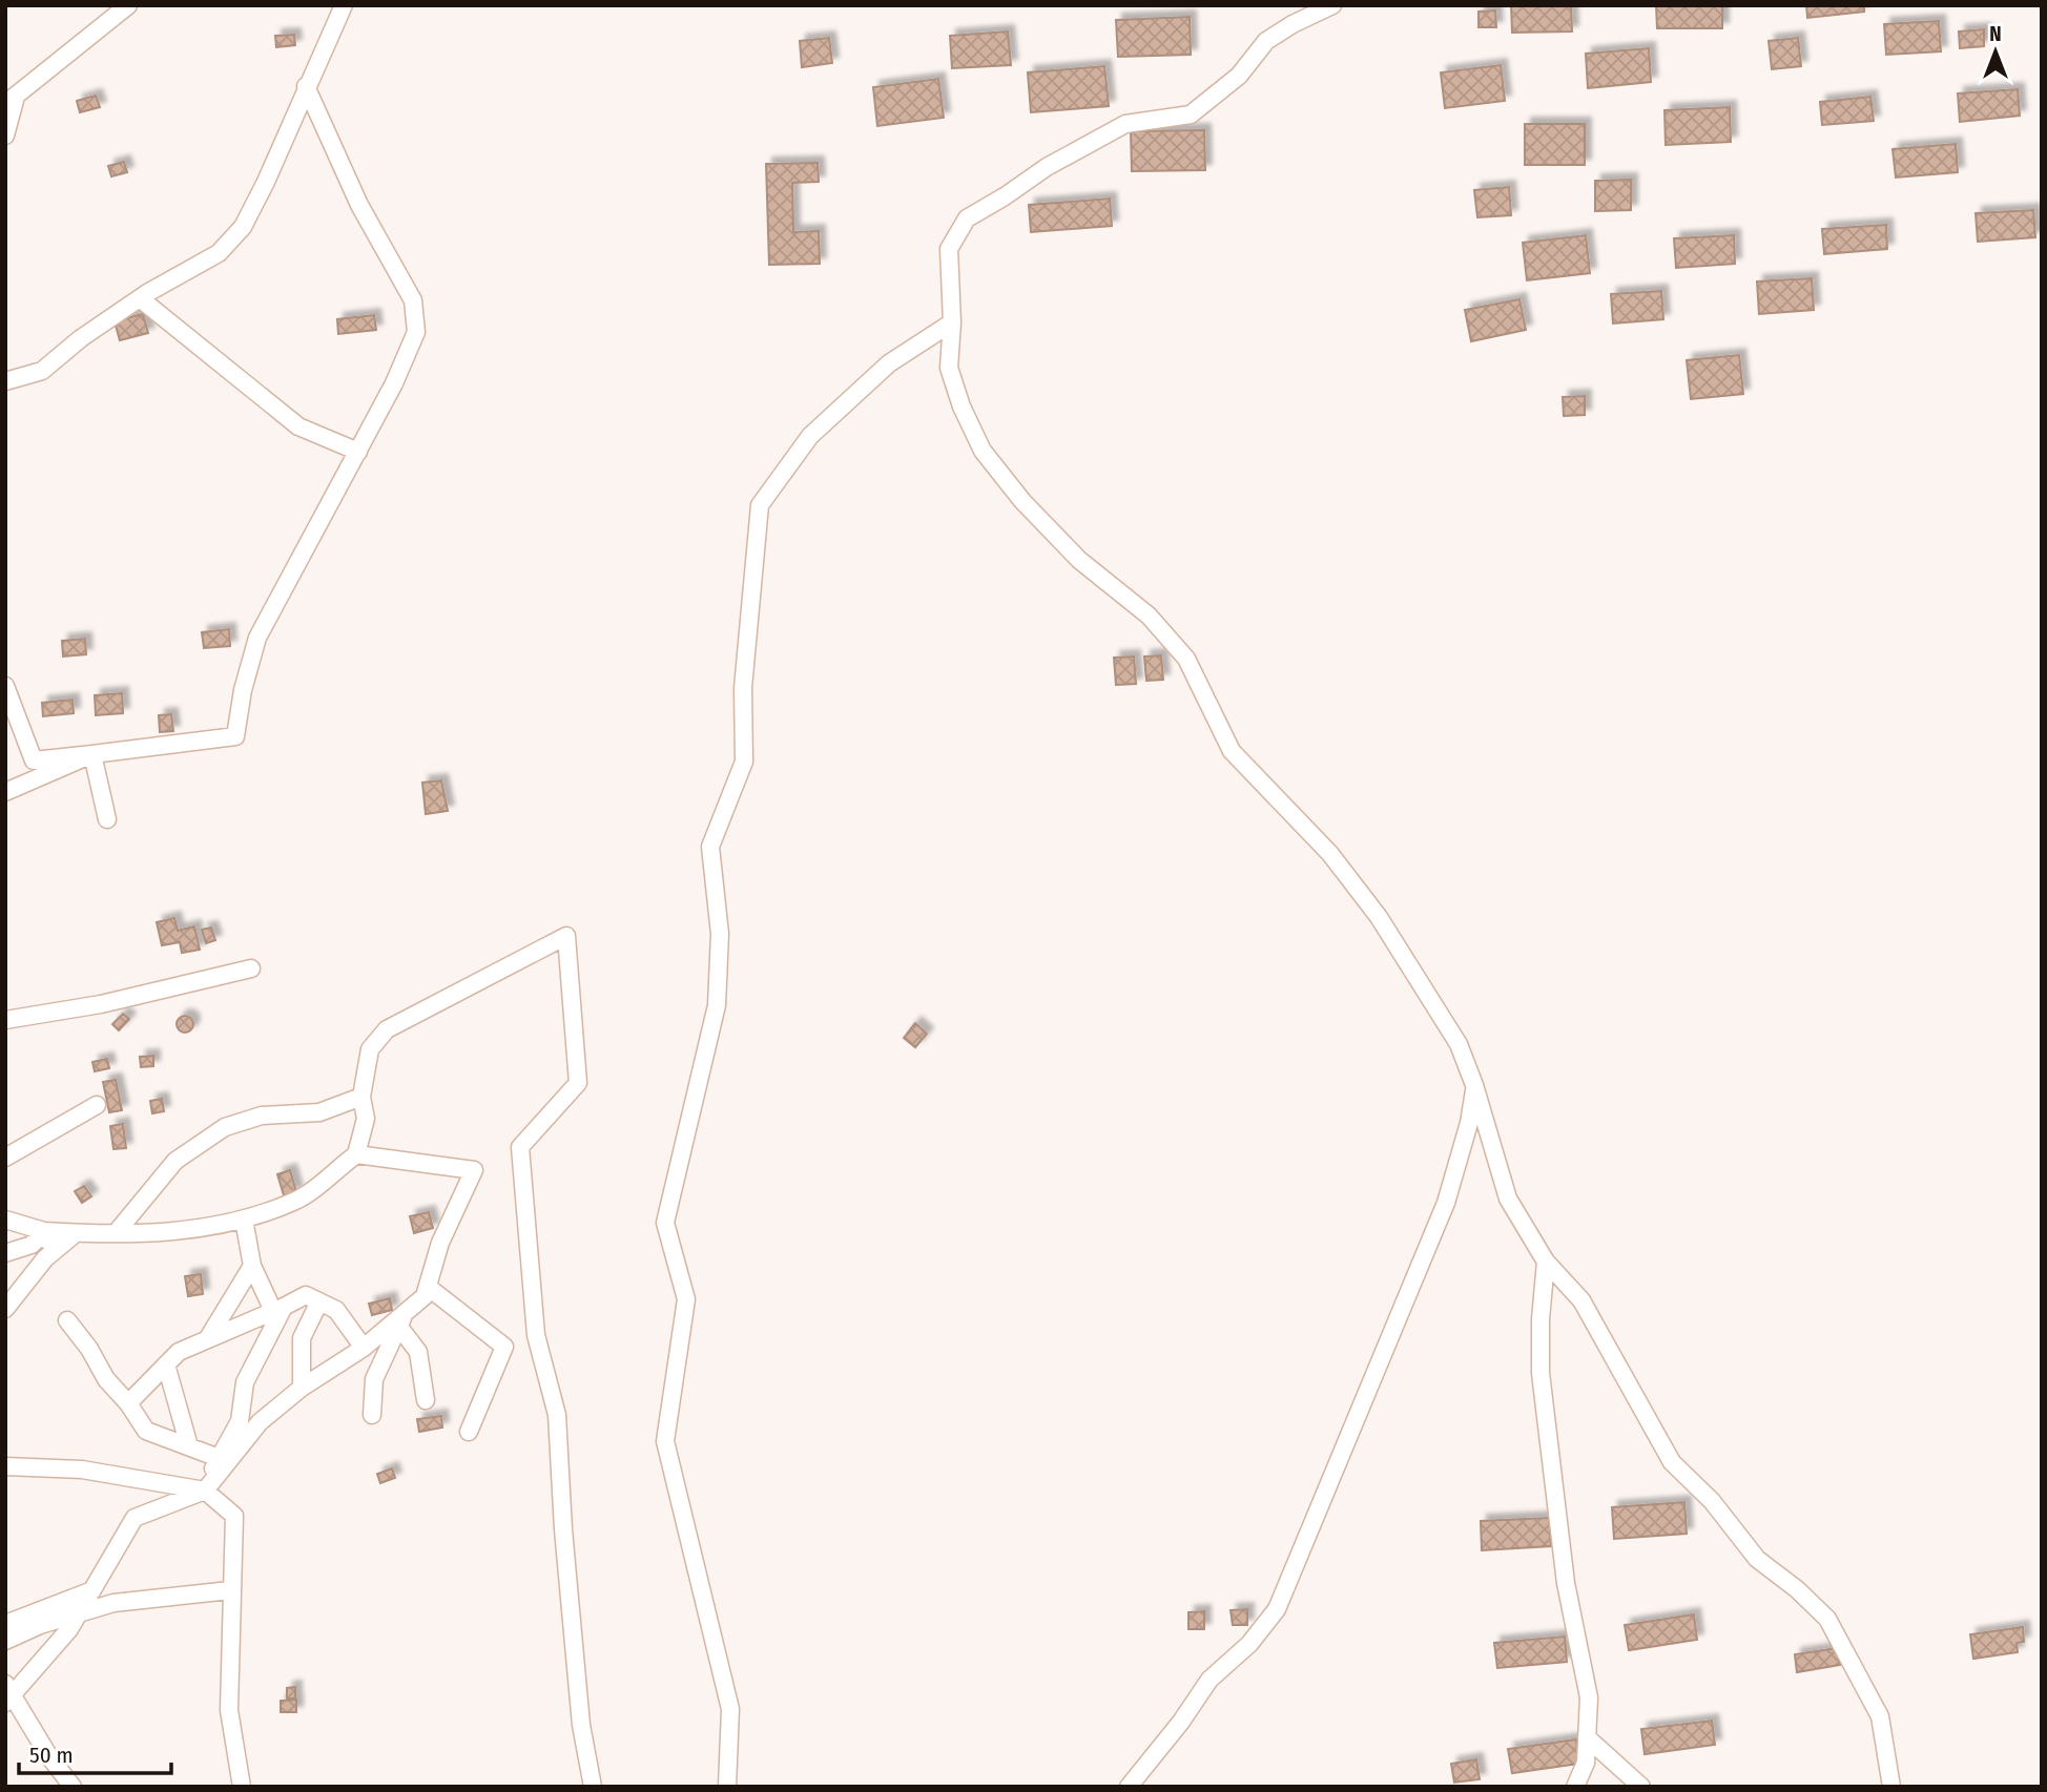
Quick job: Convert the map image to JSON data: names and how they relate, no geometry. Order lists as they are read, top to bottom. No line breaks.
{"scale_bar":"50 m","north":"top"}
